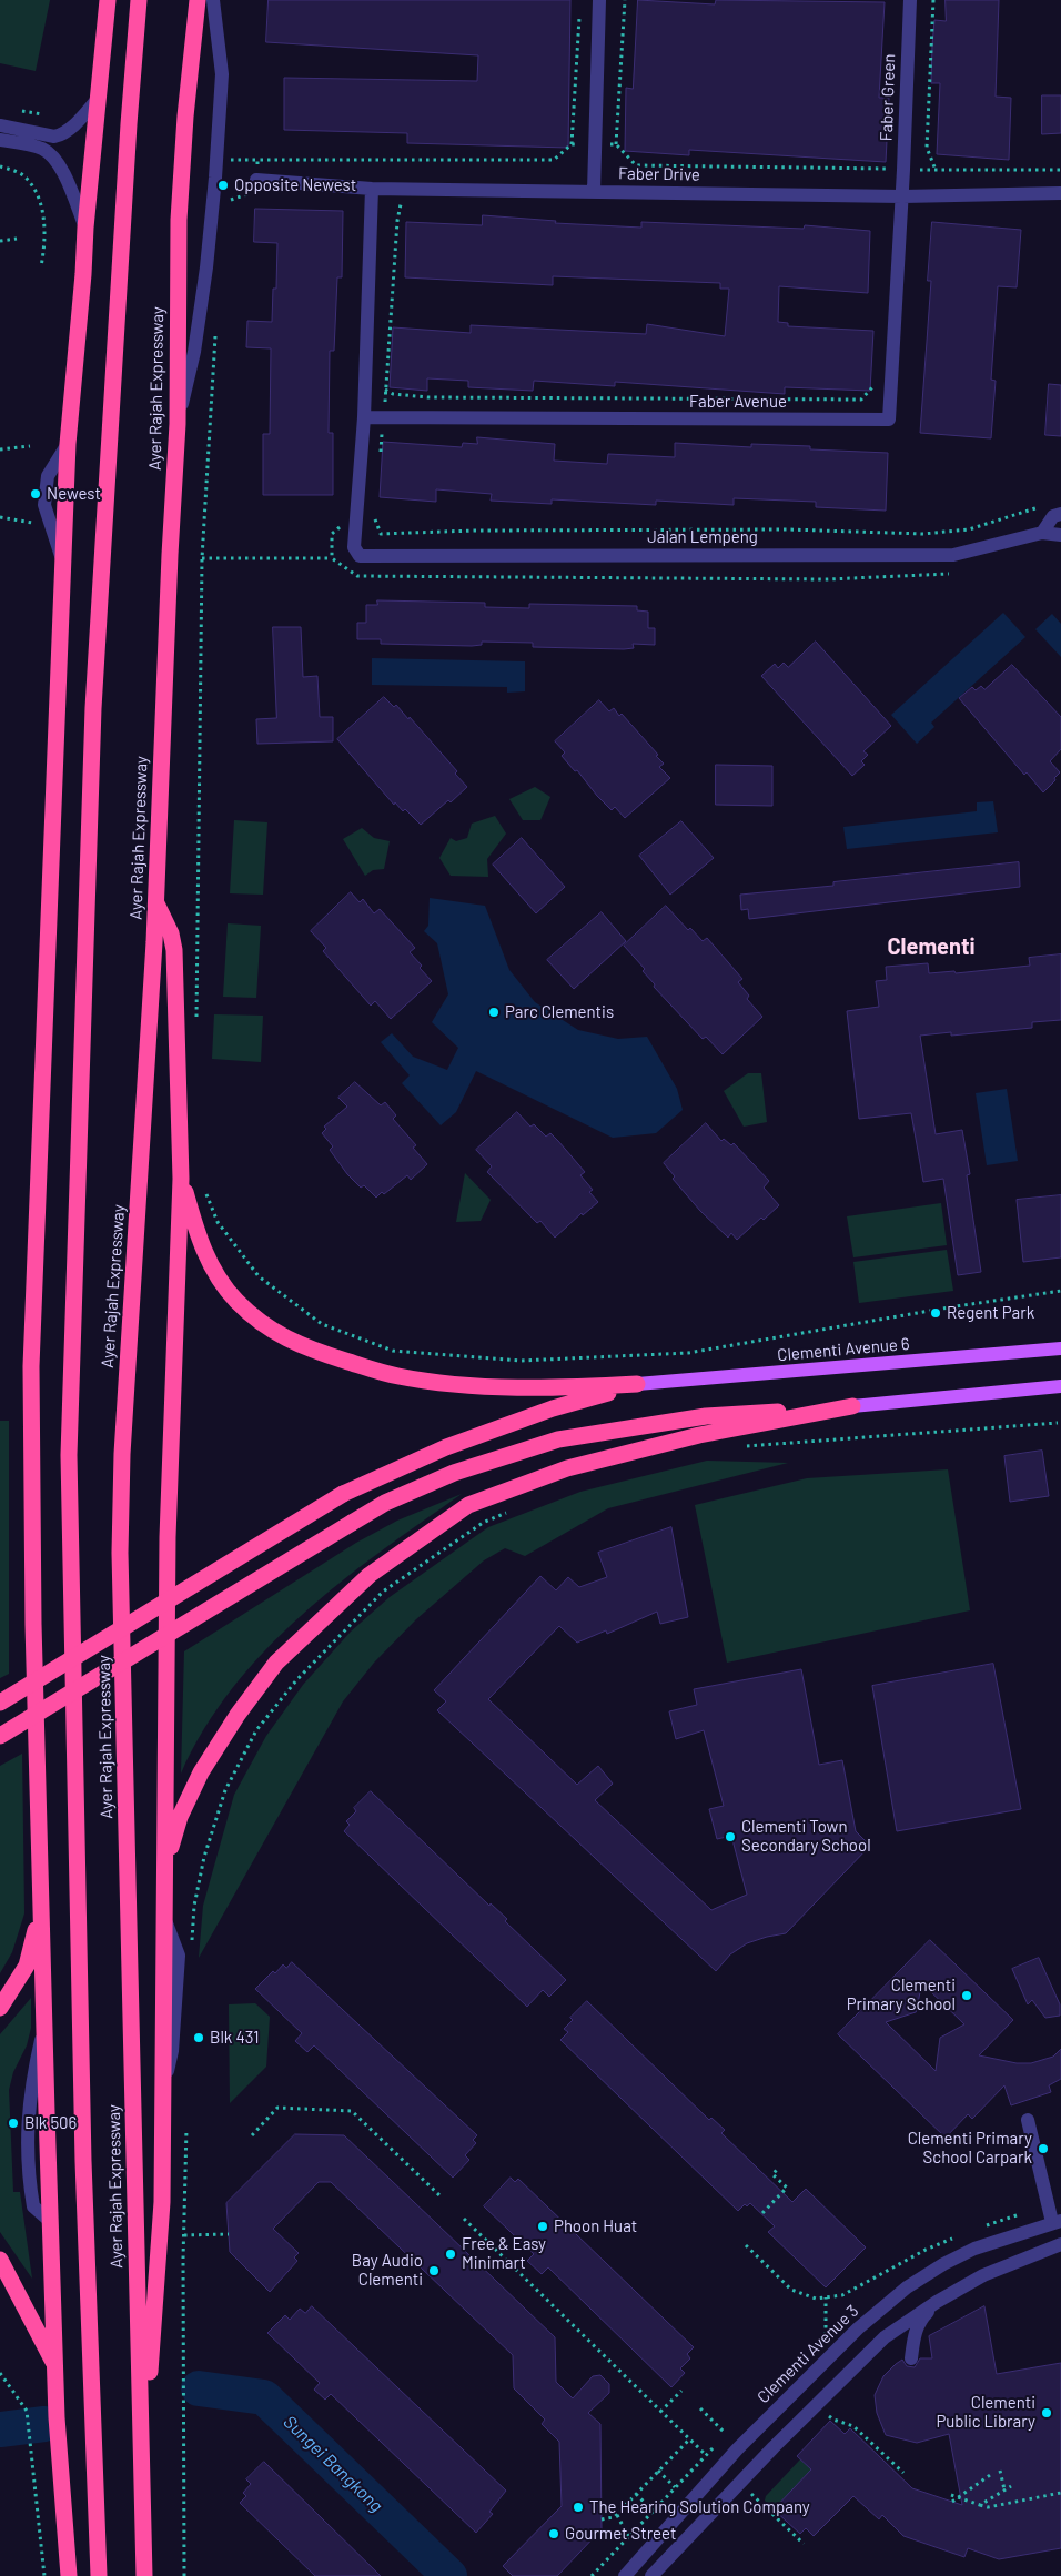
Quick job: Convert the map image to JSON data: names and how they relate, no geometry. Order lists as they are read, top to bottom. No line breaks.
{"streets":{"highway":["Ayer Rajah Expressway"],"main road":["Clementi Avenue 6"],"street":["Faber Green","Faber Drive","Faber Avenue","Jalan Lempeng","Clementi Avenue 3"]},"crossings":[["Faber Green","Faber Drive"],["Faber Green","Faber Avenue"],["Faber Drive","Faber Avenue"],["Faber Avenue","Jalan Lempeng"]],"districts":["Clementi"],"water":["Sungei Bangkong"],"places":["Opposite Newest","Newest","Parc Clementis","Regent Park","Clementi Town Secondary School","Clementi Primary School","Blk 431","Blk 506","Clementi Primary School Carpark","Phoon Huat","Free & Easy Minimart","Bay Audio Clementi","Clementi Public Library","The Hearing Solution Company","Gourmet Street"]}
